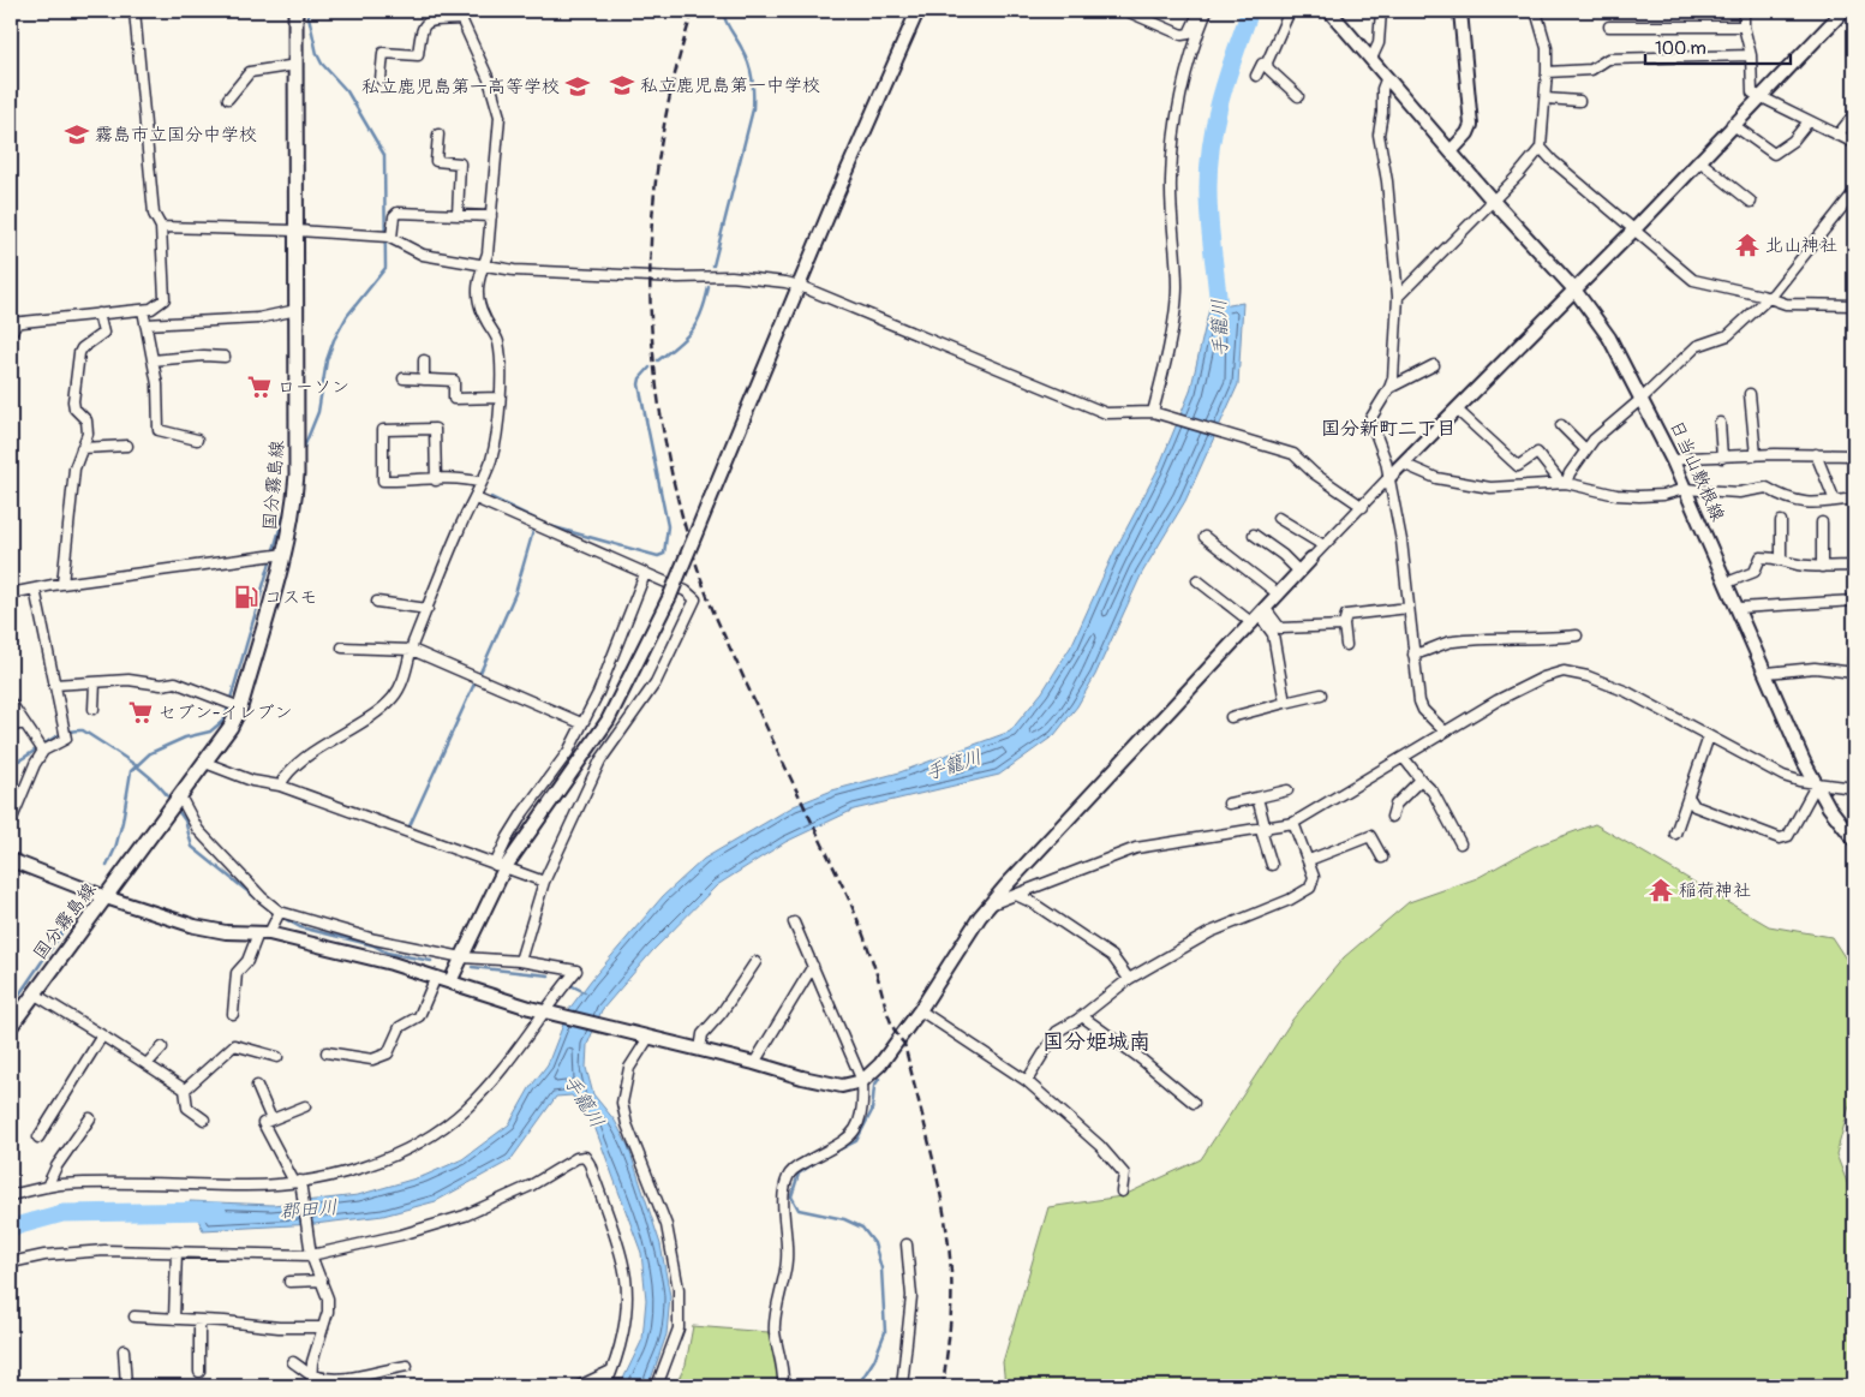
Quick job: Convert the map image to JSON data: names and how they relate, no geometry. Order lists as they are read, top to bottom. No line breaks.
{"streets":{"main road":["国分霧島線"],"street":["日当山敷根線"]},"districts":["国分新町二丁目","国分姫城南"],"water":["手籠川","郡田川"],"places":{"school or university":["私立鹿児島第一中学校","私立鹿児島第一高等学校","霧島市立国分中学校"],"temple":["北山神社","稲荷神社"],"supermarket":["ローソン","セブン-イレブン"],"fuel station":["コスモ"]},"scale_bar":"100 m"}
